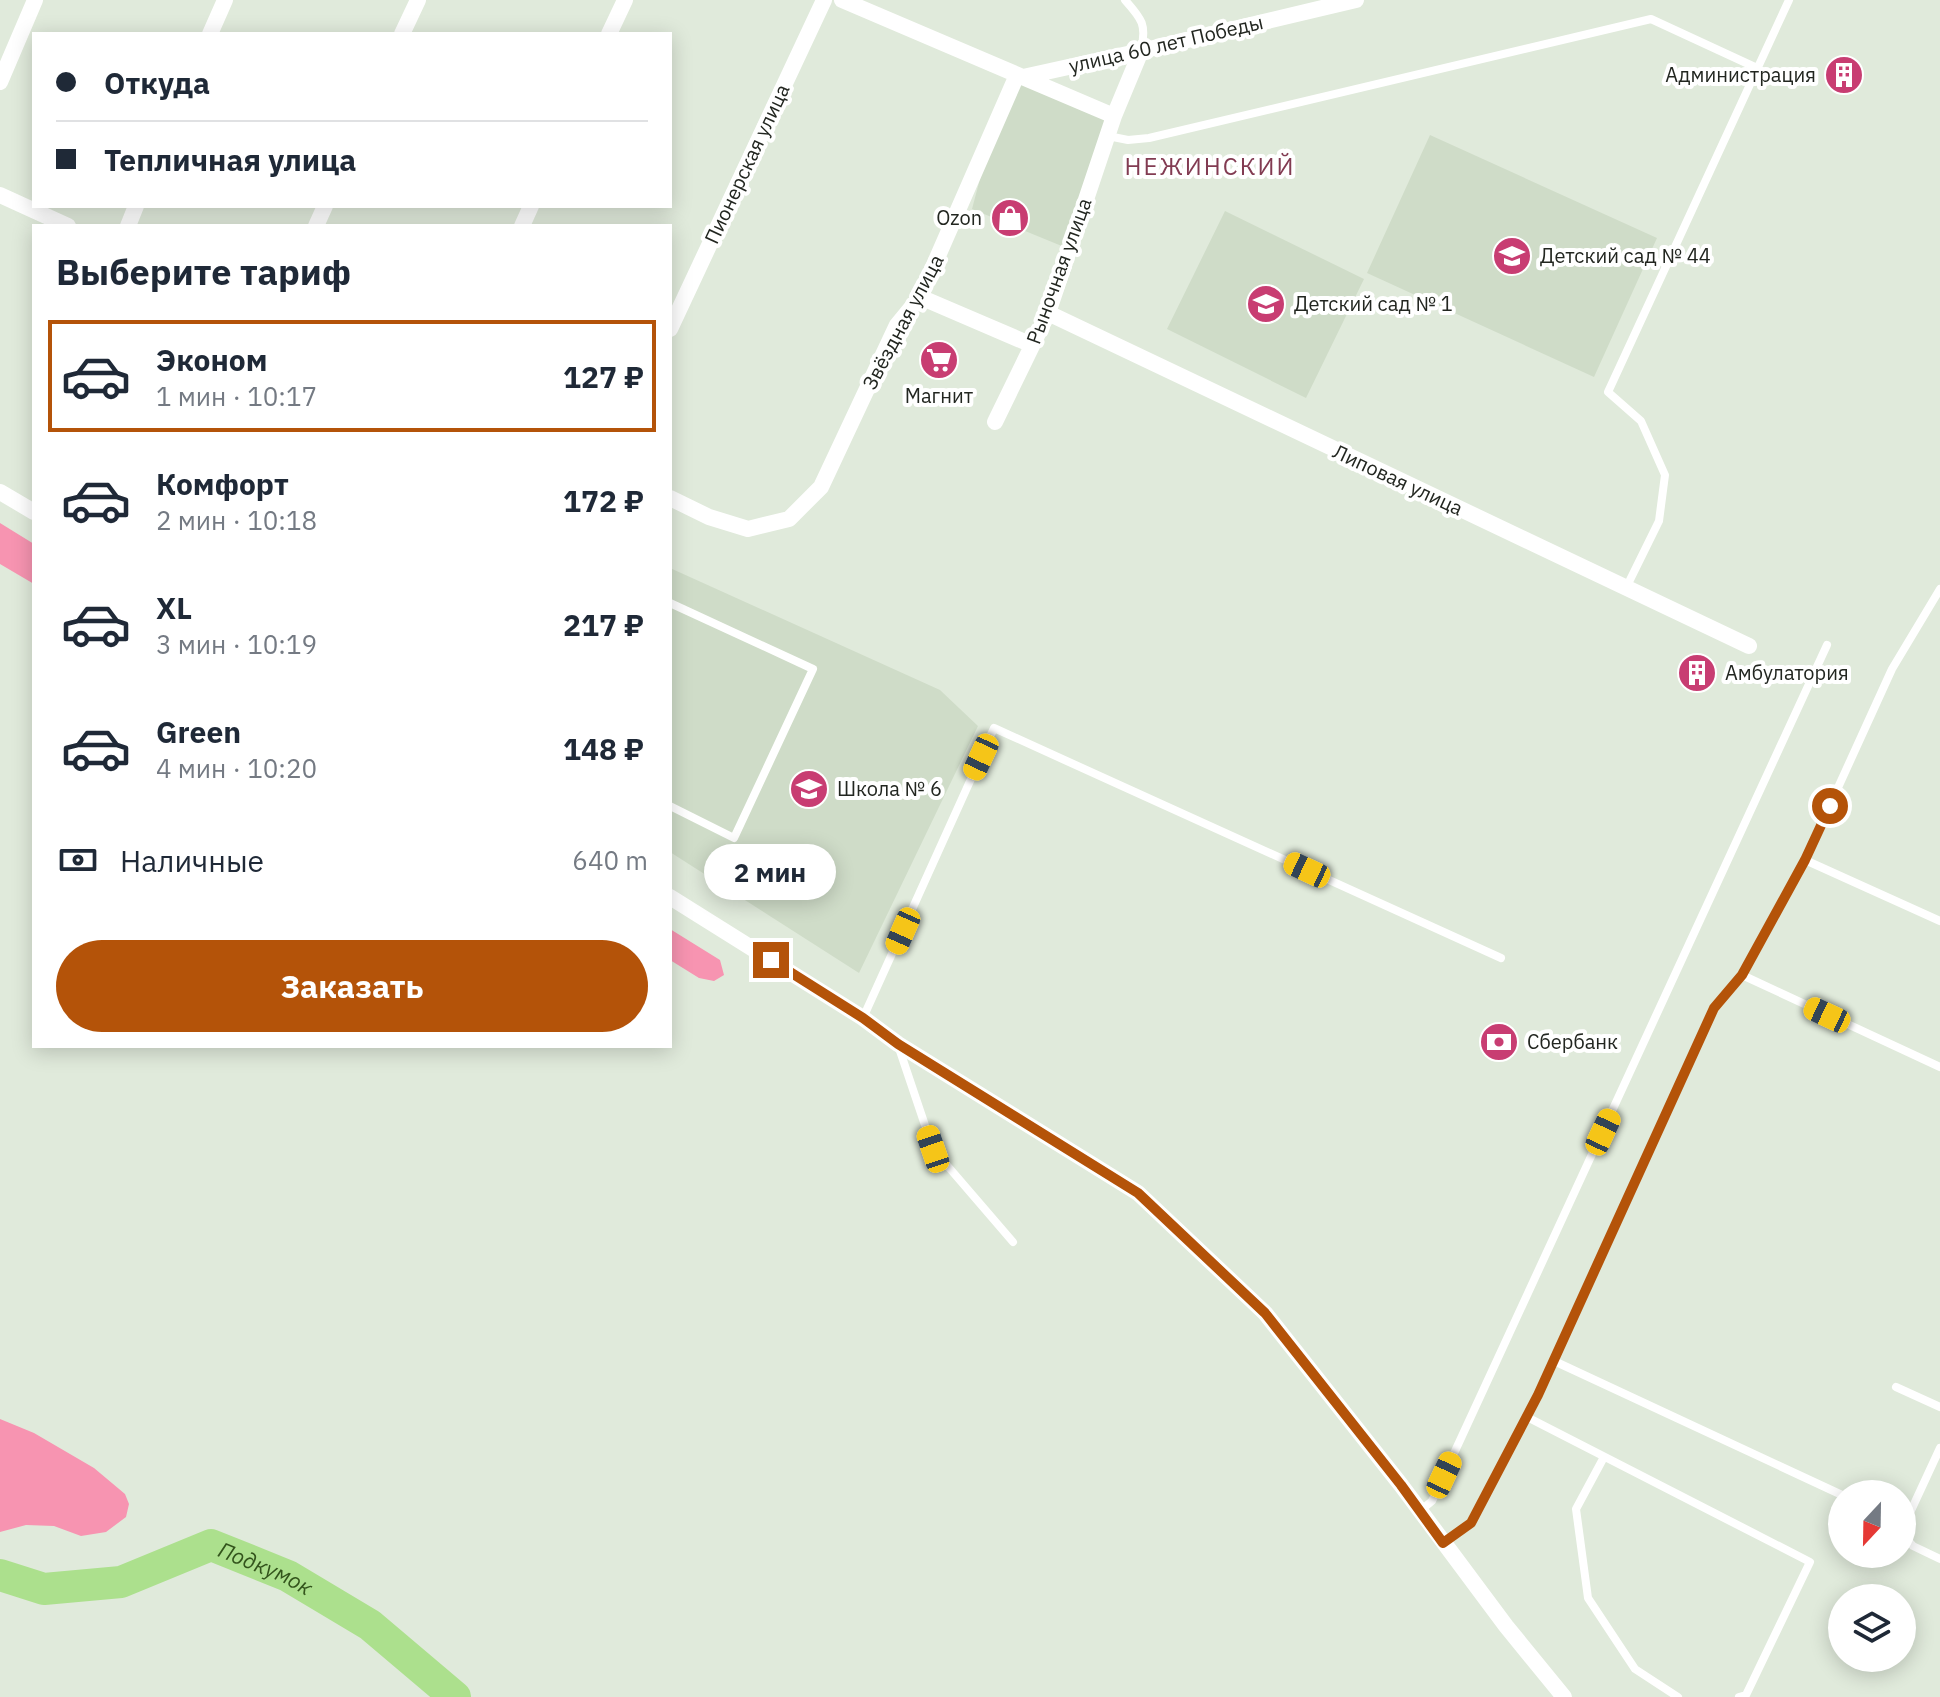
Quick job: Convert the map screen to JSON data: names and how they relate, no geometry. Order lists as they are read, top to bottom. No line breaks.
{"streets":{"street":["улица 60 лет Победы","Пионерская улица","Рыночная улица","Звёздная улица","Липовая улица"]},"crossings":[["улица 60 лет Победы","Рыночная улица"],["улица 60 лет Победы","Звёздная улица"],["Рыночная улица","Липовая улица"]],"districts":["НЕЖИНСКИЙ"],"water":["Подкумок"],"places":{"building":["Администрация","Амбулатория"],"shop":["Ozon"],"school or university":["Детский сад № 44","Детский сад № 1","Школа № 6"],"supermarket":["Магнит"],"bank":["Сбербанк"]},"north":"bottom","page":{"banner":["Откуда","Тепличная улица"],"heading":"Выберите тариф","list":[{"name":"Эконом","note":"1 мин · 10:17","value":"127 ₽"},{"name":"Комфорт","note":"2 мин · 10:18","value":"172 ₽"},{"name":"XL","note":"3 мин · 10:19","value":"217 ₽"},{"name":"Green","note":"4 мин · 10:20","value":"148 ₽"}],"pay":["Наличные","640 m"],"bubble":"2 мин","buttons":"Заказать"}}
